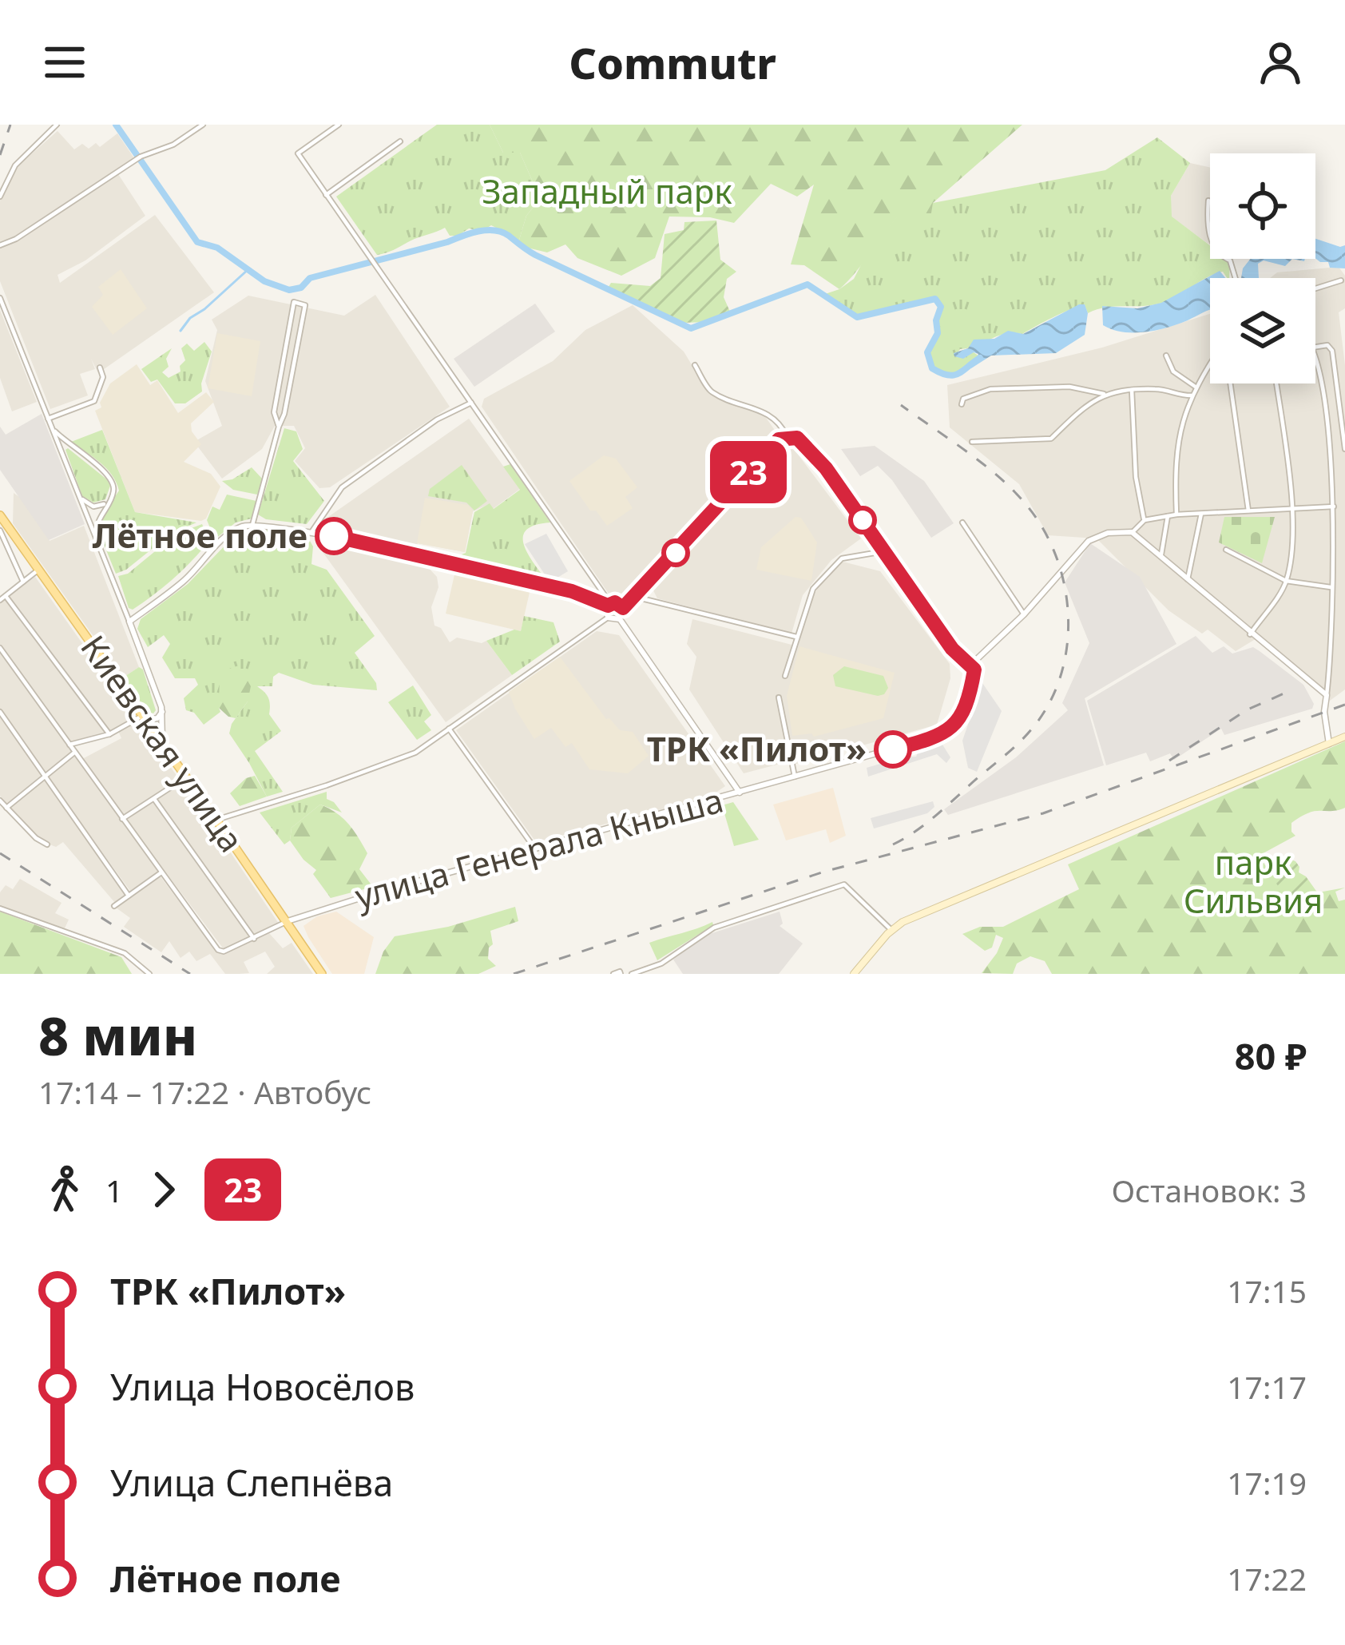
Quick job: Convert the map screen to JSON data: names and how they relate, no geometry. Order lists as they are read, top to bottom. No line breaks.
{"streets":{"main road":["Киевская улица"],"street":["улица Генерала Кныша"]},"crossings":[["Киевская улица","улица Генерала Кныша"]],"parks":["Западный парк","парк Сильвия"],"places":["Лётное поле","ТРК «Пилот»"],"lines":["bus line 23"],"page":{"header":"Commutr","on_map":"23","heading":["8 мин","17:14 – 17:22 · Автобус","80 ₽"],"legs":["1","23","Остановок: 3"],"list":[{"name":"ТРК «Пилот»","value":"17:15"},{"name":"Улица Новосёлов","value":"17:17"},{"name":"Улица Слепнёва","value":"17:19"},{"name":"Лётное поле","value":"17:22"}]}}
